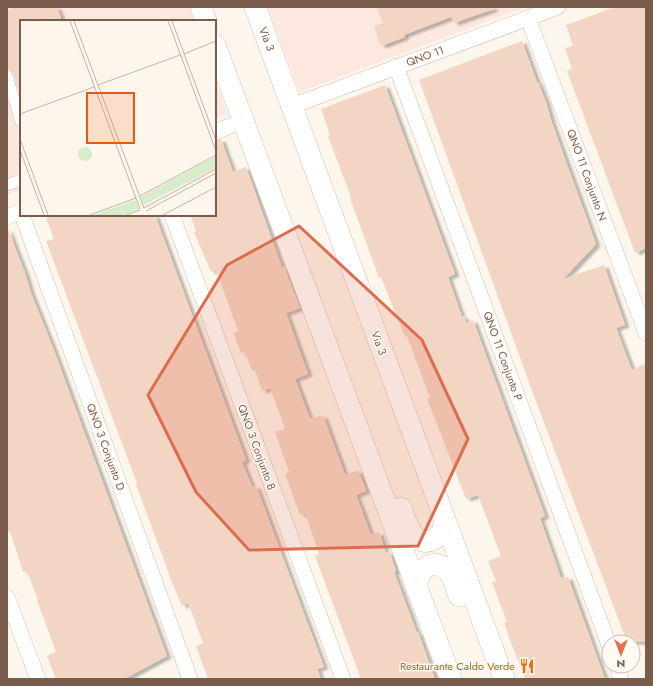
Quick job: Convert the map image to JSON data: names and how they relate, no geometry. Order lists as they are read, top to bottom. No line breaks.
{"streets":{"main road":["Via 3"],"street":["QNO 11","QNO 11 Conjunto N","QNO 11 Conjunto P","QNO 3 Conjunto D","QNO 3 Conjunto B"]},"crossings":[["Via 3","QNO 11"],["QNO 11","QNO 11 Conjunto N"],["QNO 11","QNO 11 Conjunto P"]],"places":{"restaurant":["Restaurante Caldo Verde"]},"north":"bottom"}
